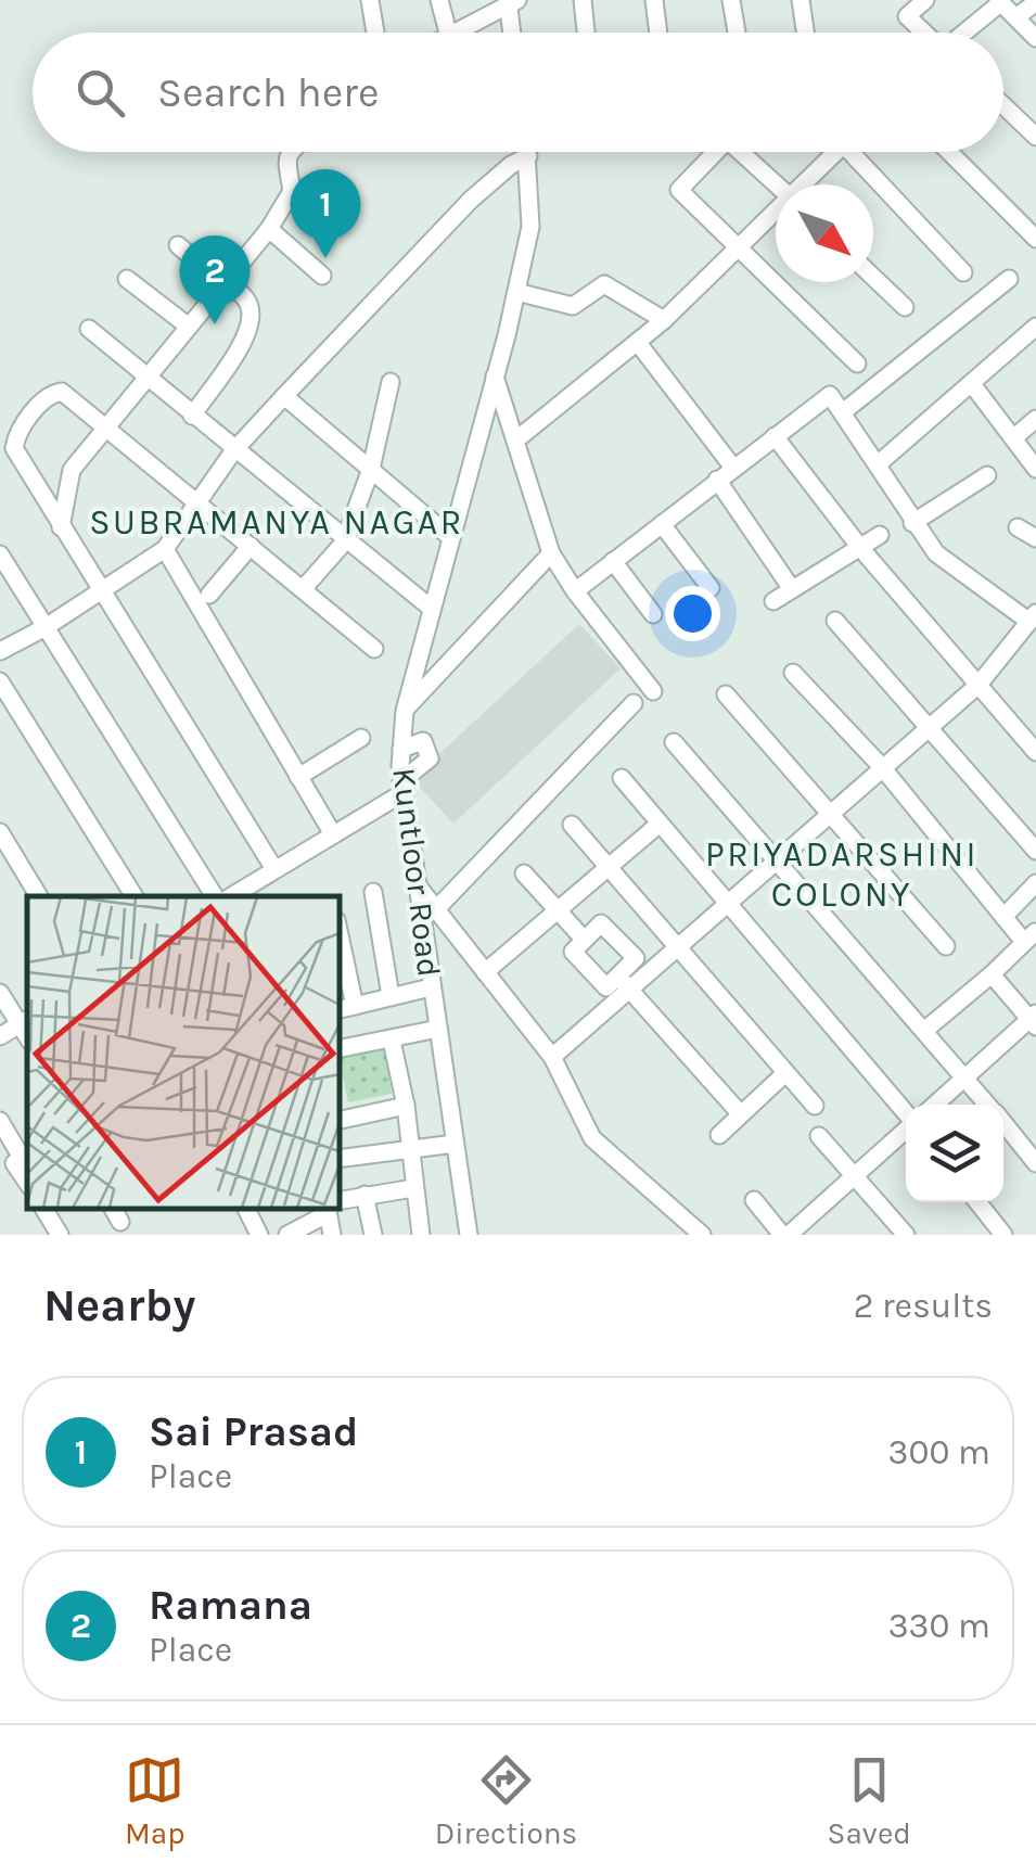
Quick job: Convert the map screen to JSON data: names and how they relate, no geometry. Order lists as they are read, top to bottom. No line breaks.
{"streets":{"street":["Kuntloor Road"]},"districts":["SUBRAMANYA NAGAR","PRIYADARSHINI COLONY"],"north":"bottom right","page":{"search":"Search here","pins":["1","2"],"heading":["Nearby","2 results"],"list":[{"mark":"1","name":"Sai Prasad","note":"Place","value":"300 m"},{"mark":"2","name":"Ramana","note":"Place","value":"330 m"}],"nav":["Map","Directions","Saved"]}}
